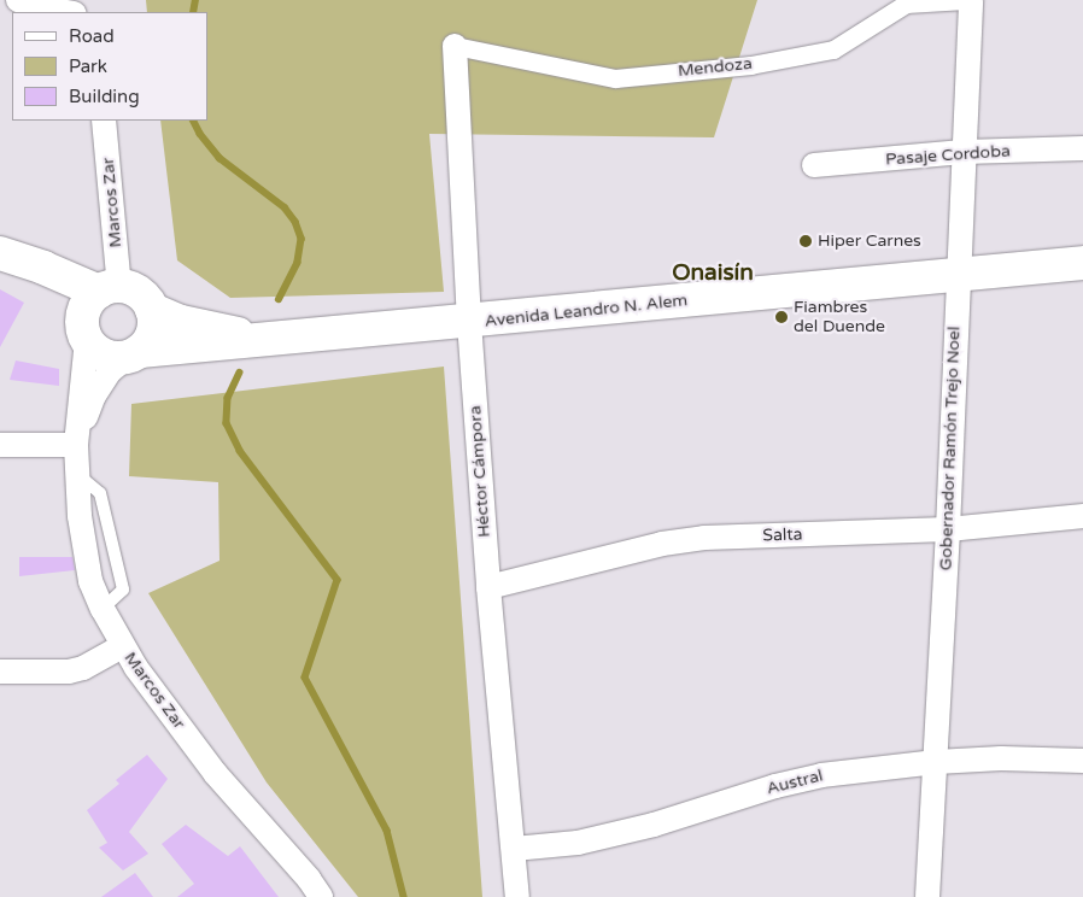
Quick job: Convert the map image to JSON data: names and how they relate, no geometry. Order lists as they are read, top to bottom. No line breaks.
{"streets":{"highway":["Avenida Leandro N. Alem"],"street":["Mendoza","Pasaje Cordoba","Marcos Zar","Gobernador Ramón Trejo Noel","Héctor Cámpora","Salta","Austral"]},"crossings":[["Mendoza","Héctor Cámpora"],["Pasaje Cordoba","Gobernador Ramón Trejo Noel"],["Marcos Zar","Avenida Leandro N. Alem"],["Avenida Leandro N. Alem","Gobernador Ramón Trejo Noel"],["Avenida Leandro N. Alem","Héctor Cámpora"],["Gobernador Ramón Trejo Noel","Salta"],["Gobernador Ramón Trejo Noel","Austral"],["Héctor Cámpora","Salta"],["Héctor Cámpora","Austral"]],"districts":["Onaisín"],"places":["Hiper Carnes","Fiambres del Duende"],"legend":["Road","Park","Building"]}
